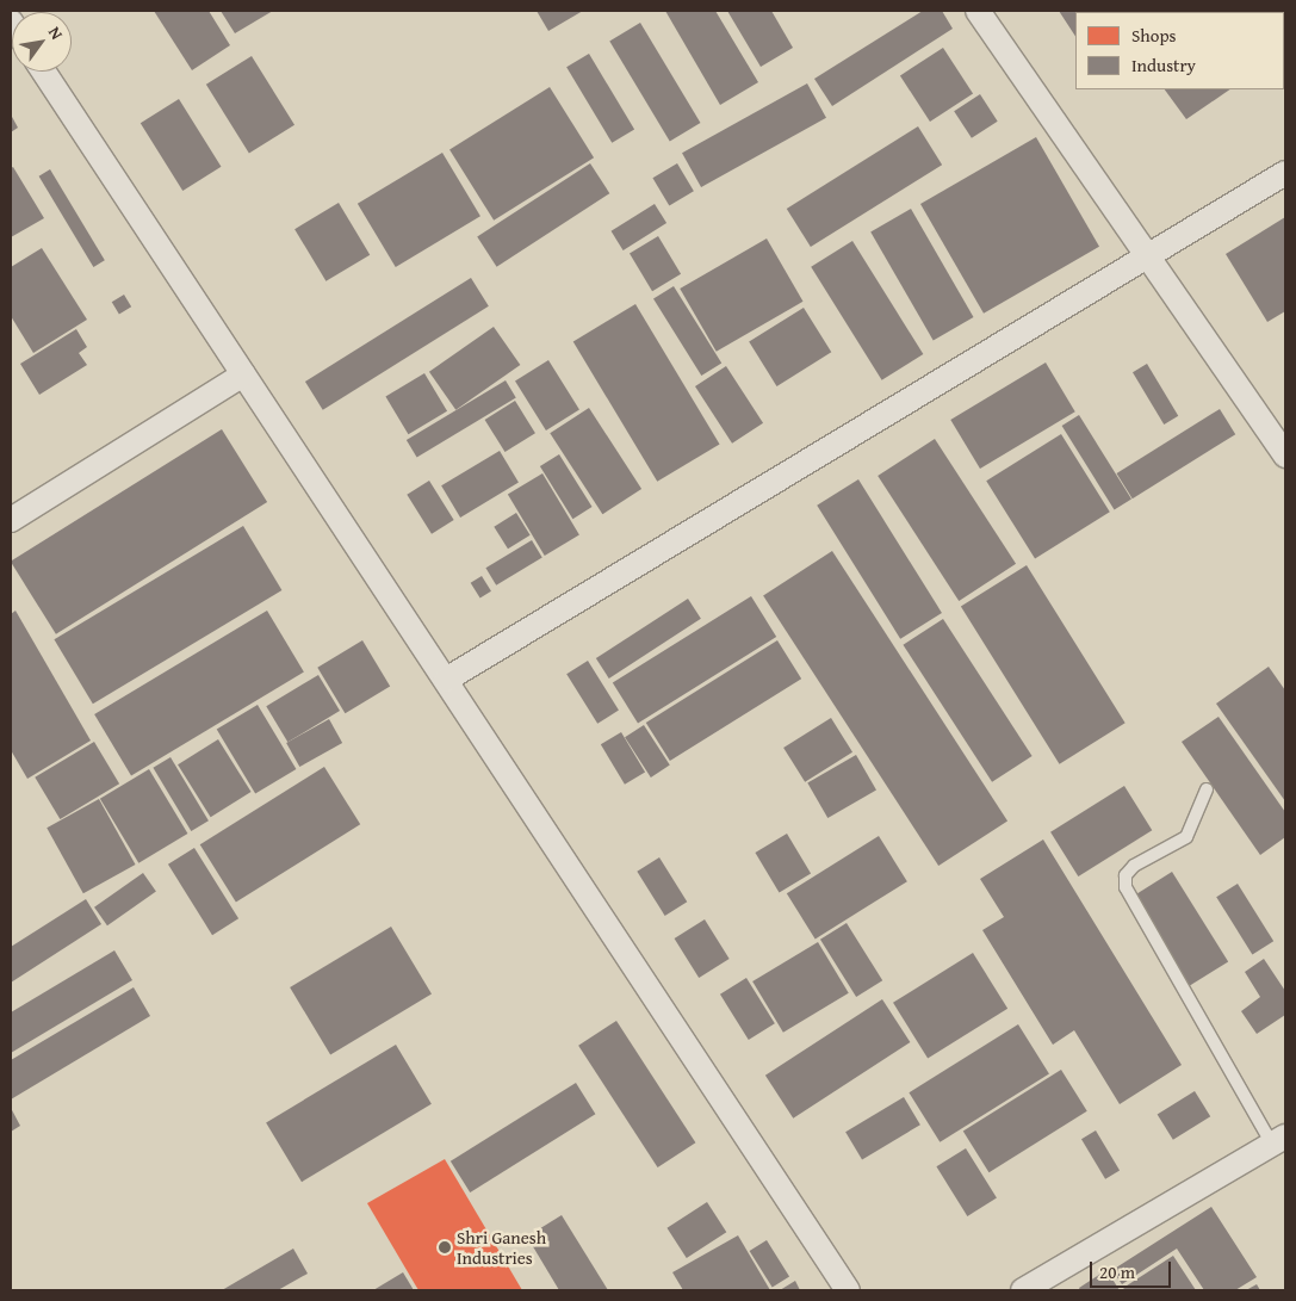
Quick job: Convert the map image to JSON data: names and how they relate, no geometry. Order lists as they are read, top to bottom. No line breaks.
{"places":["Shri Ganesh Industries"],"legend":["Shops","Industry"],"scale_bar":"20 m","north":"top right"}
